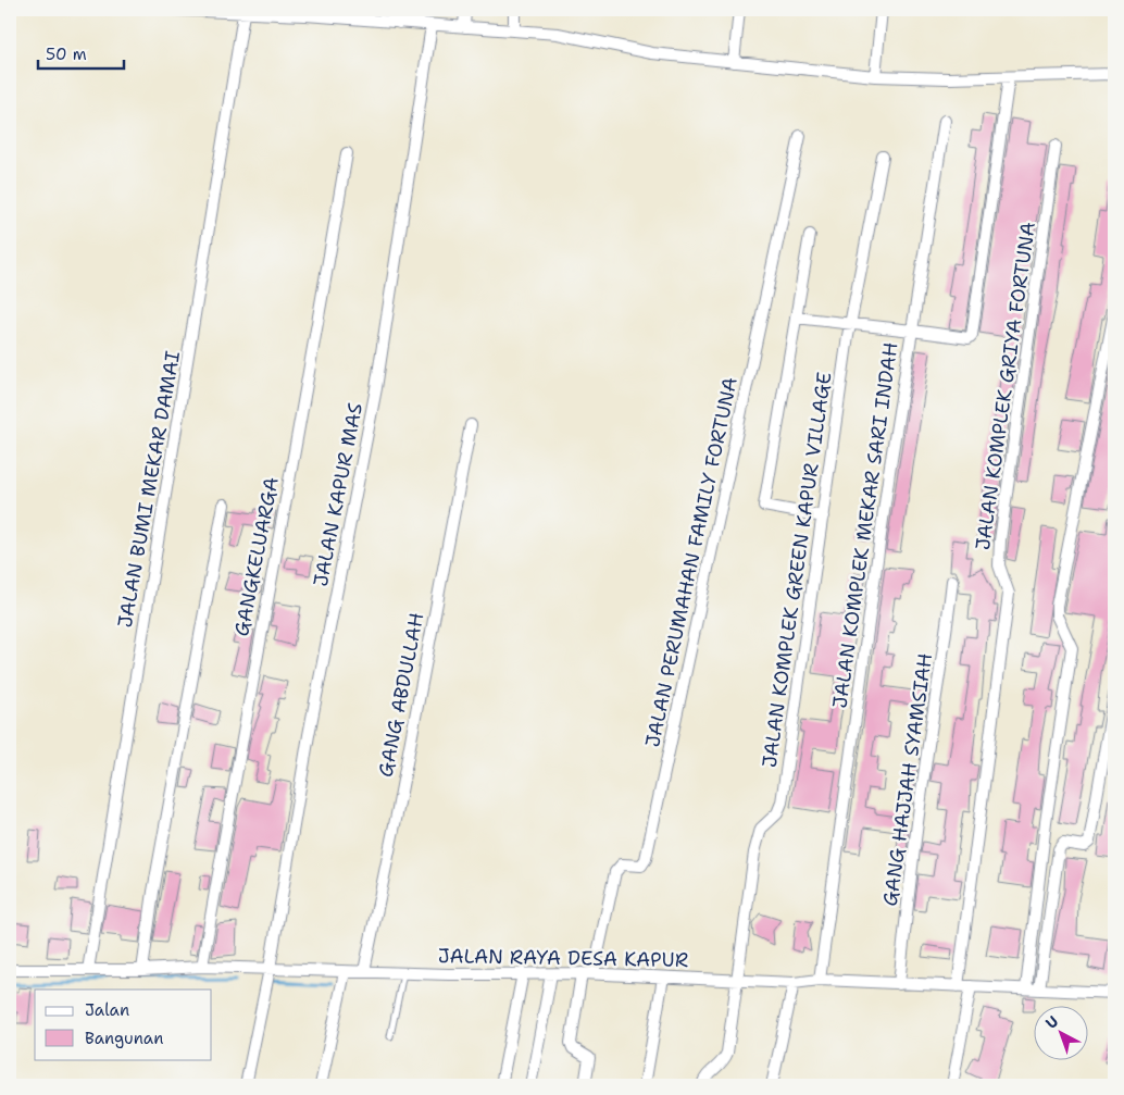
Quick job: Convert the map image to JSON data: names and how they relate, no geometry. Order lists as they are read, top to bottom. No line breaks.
{"streets":{"street":["JALAN KOMPLEK GRIYA FORTUNA","JALAN BUMI MEKAR DAMAI","JALAN KAPUR MAS","JALAN KOMPLEK MEKAR SARI INDAH","GANGKELUARGA","JALAN PERUMAHAN FAMILY FORTUNA","JALAN KOMPLEK GREEN KAPUR VILLAGE","GANG ABDULLAH","GANG HAJJAH SYAMSIAH","JALAN RAYA DESA KAPUR"]},"crossings":[["JALAN KOMPLEK GRIYA FORTUNA","JALAN RAYA DESA KAPUR"],["JALAN BUMI MEKAR DAMAI","JALAN RAYA DESA KAPUR"],["JALAN KAPUR MAS","JALAN RAYA DESA KAPUR"],["JALAN KOMPLEK MEKAR SARI INDAH","JALAN RAYA DESA KAPUR"],["GANGKELUARGA","JALAN RAYA DESA KAPUR"],["JALAN PERUMAHAN FAMILY FORTUNA","JALAN RAYA DESA KAPUR"],["JALAN KOMPLEK GREEN KAPUR VILLAGE","JALAN RAYA DESA KAPUR"],["GANG ABDULLAH","JALAN RAYA DESA KAPUR"],["GANG HAJJAH SYAMSIAH","JALAN RAYA DESA KAPUR"]],"legend":["Jalan","Bangunan"],"scale_bar":"50 m","north":"top left"}
